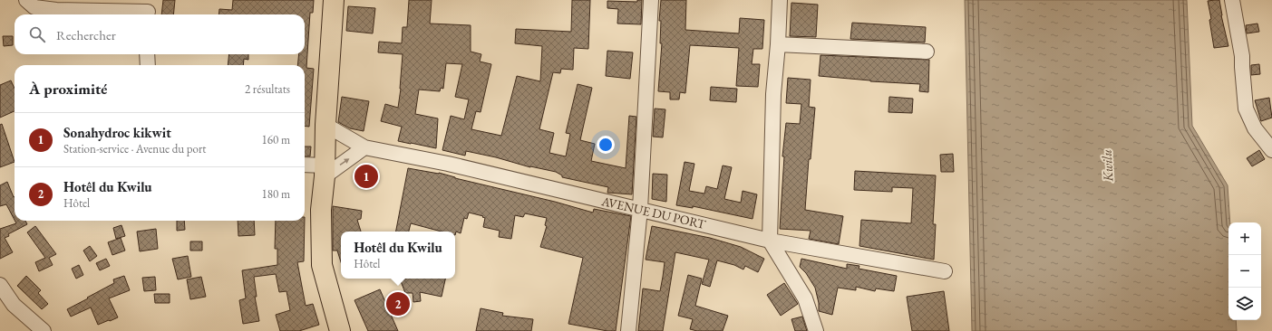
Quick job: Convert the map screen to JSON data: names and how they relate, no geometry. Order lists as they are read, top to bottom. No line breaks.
{"streets":{"street":["AVENUE DU PORT"]},"water":["Kwilu"],"page":{"search":"Rechercher","heading":["À proximité","2 résultats"],"list":[{"mark":"1","name":"Sonahydroc kikwit","note":"Station-service · Avenue du port","value":"160 m"},{"mark":"2","name":"Hotêl du Kwilu","note":"Hôtel","value":"180 m"}],"pins":["1","2"],"map_buttons":["+","−"],"popup":["Hotêl du Kwilu","Hôtel"]}}
